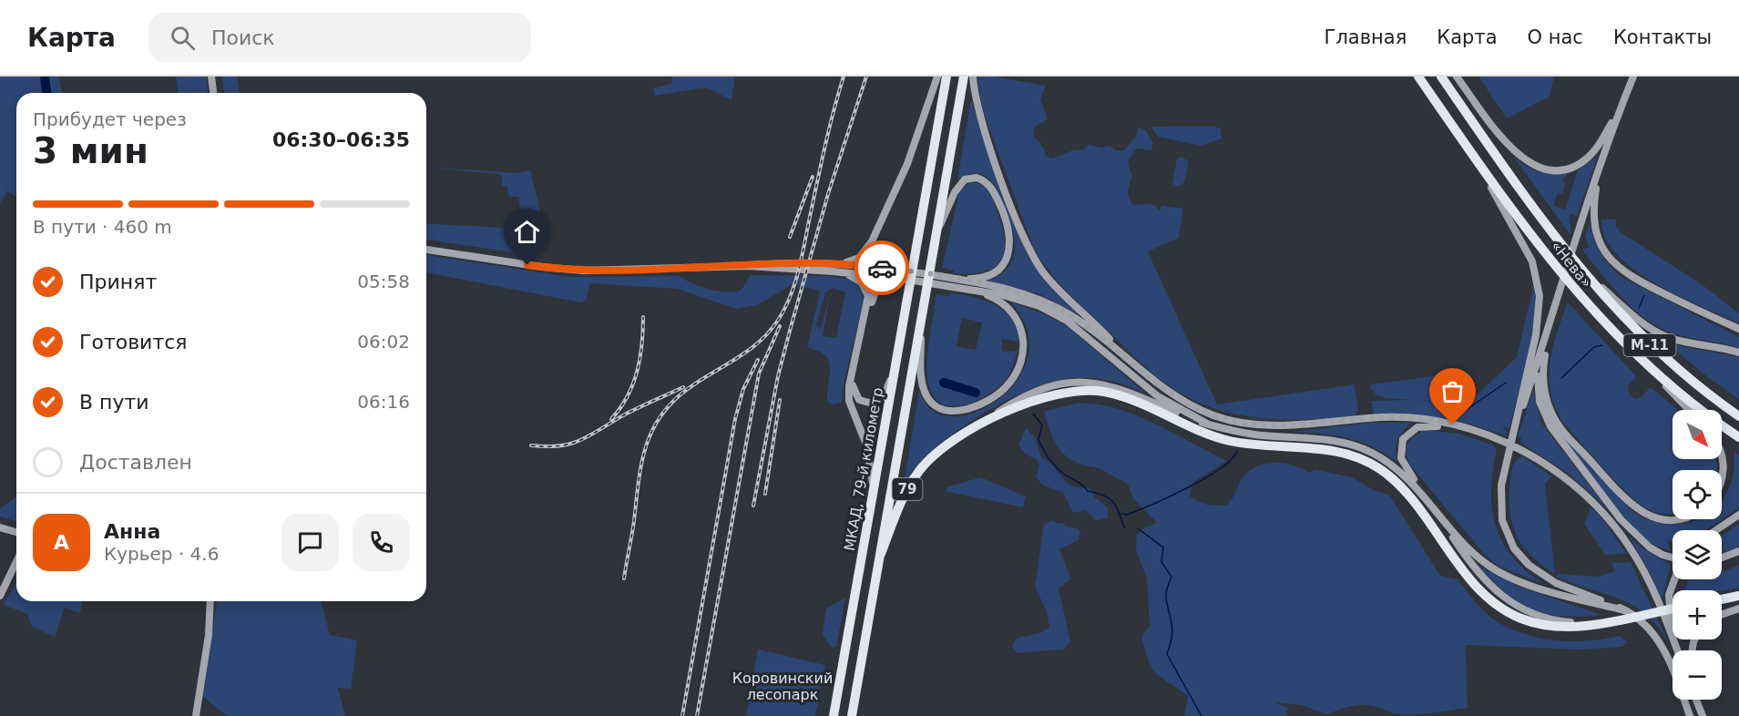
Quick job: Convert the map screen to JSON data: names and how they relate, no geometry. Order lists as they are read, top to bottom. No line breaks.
{"streets":{"highway":["«Нева»","М-11","МКАД, 79-й километр","79"]},"crossings":[["МКАД, 79-й километр","79"]],"parks":["Коровинский лесопарк"],"north":"bottom right","page":{"header":"Карта","search":"Поиск","nav":["Главная","Карта","О нас","Контакты"],"heading":["3 мин","Прибудет через","06:30–06:35"],"panel":["Анна","Курьер · 4.6"],"bar":"В пути · 460 m","list":[["Принят","05:58"],["Готовится","06:02"],["В пути","06:16"],"Доставлен"],"map_buttons":["+","−"],"round":"А"}}
